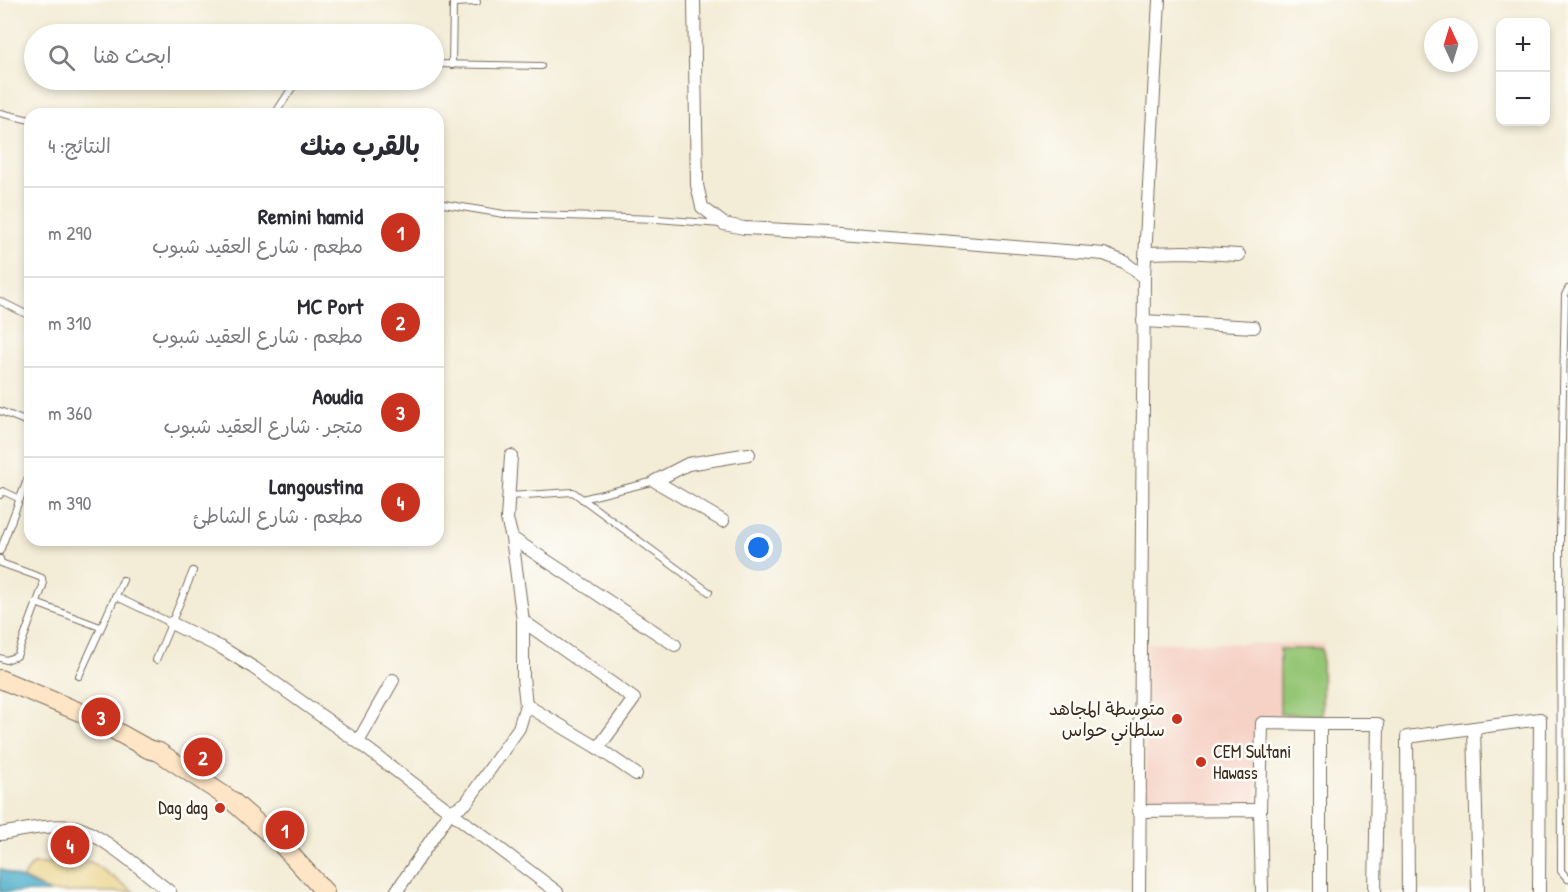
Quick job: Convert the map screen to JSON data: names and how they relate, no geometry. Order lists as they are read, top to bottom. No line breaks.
{"places":["متوسطة المجاهد سلطاني حواس","CEM Sultani Hawass","Dag dag"],"north":"top","page":{"map_buttons":["+","−"],"search":"ابحث هنا","heading":["بالقرب منك","النتائج: 4"],"list":[{"mark":"1","name":"Remini hamid","note":"مطعم · شارع العقيد شبوب","value":"290 m"},{"mark":"2","name":"MC Port","note":"مطعم · شارع العقيد شبوب","value":"310 m"},{"mark":"3","name":"Aoudia","note":"متجر · شارع العقيد شبوب","value":"360 m"},{"mark":"4","name":"Langoustina","note":"مطعم · شارع الشاطئ","value":"390 m"}],"pins":["3","2","1","4"]}}
